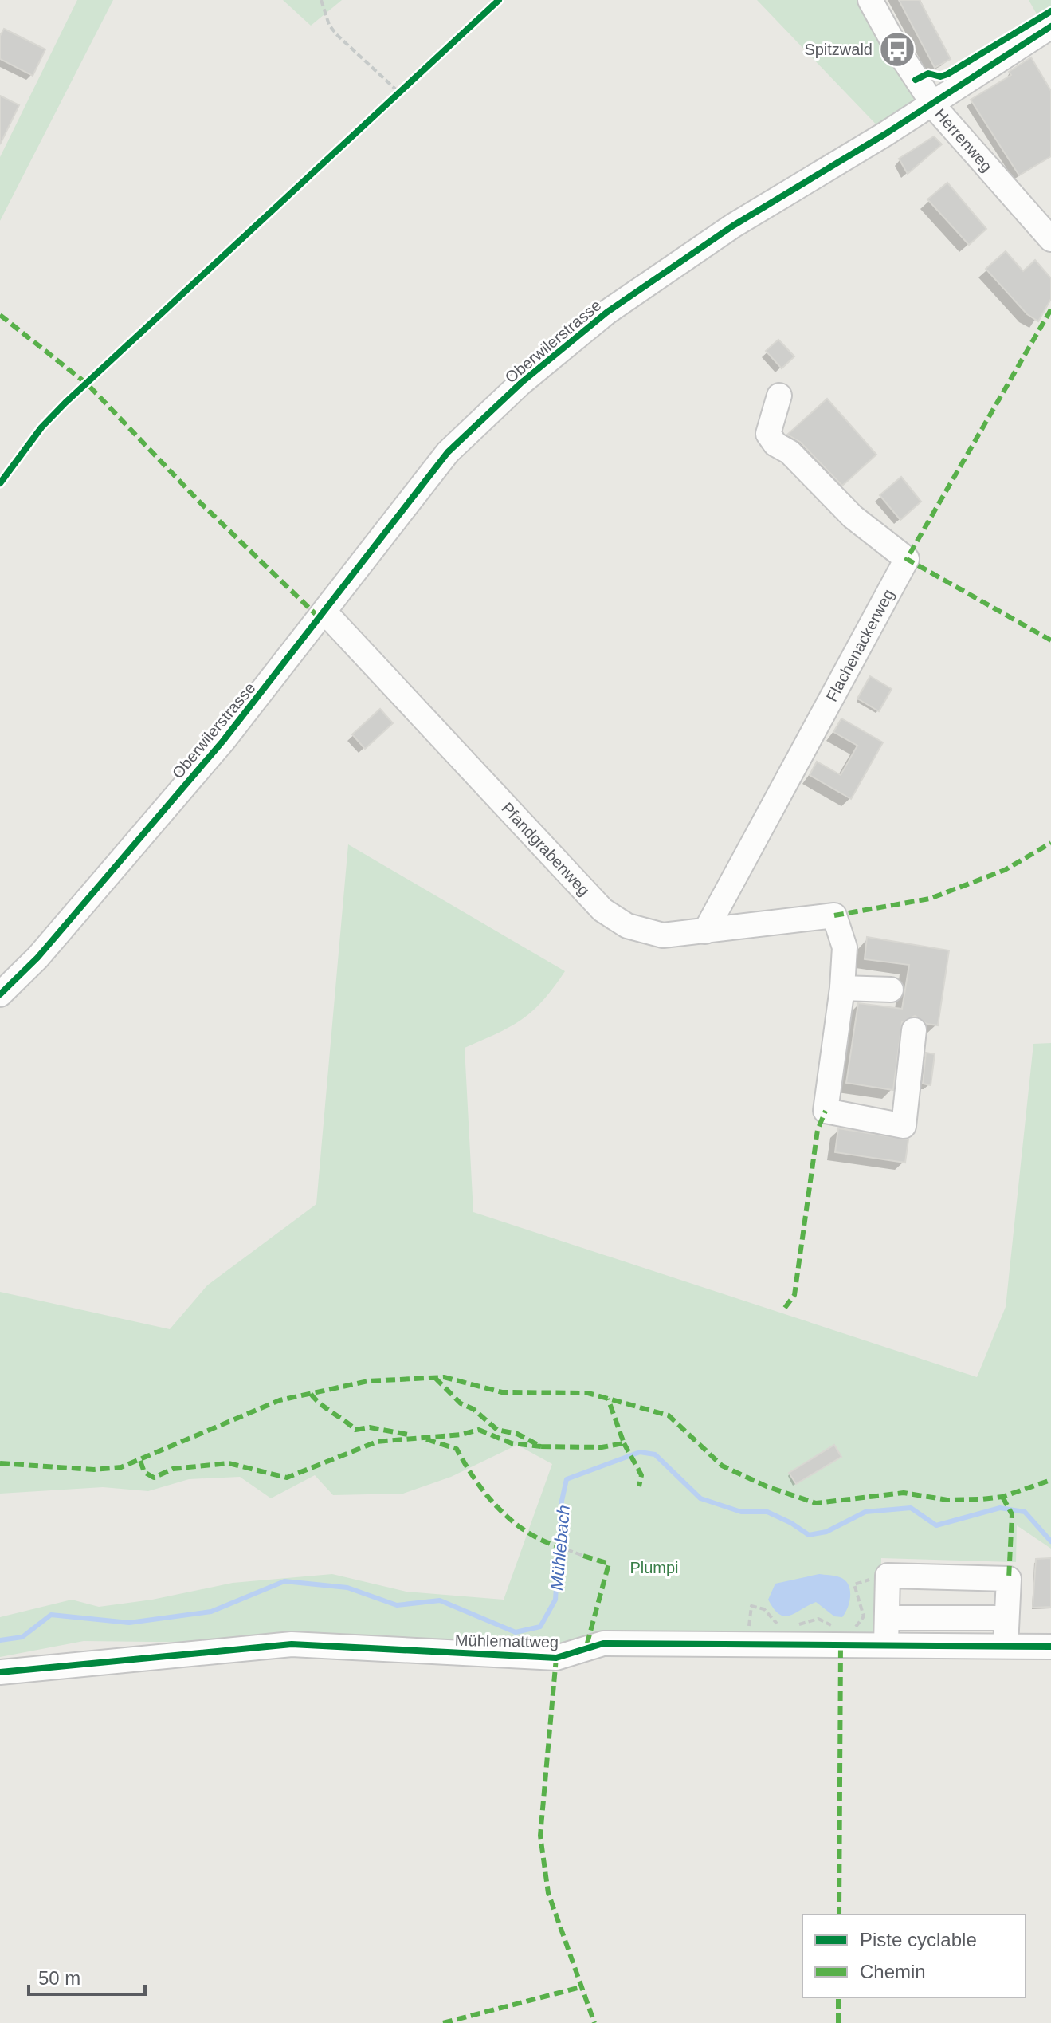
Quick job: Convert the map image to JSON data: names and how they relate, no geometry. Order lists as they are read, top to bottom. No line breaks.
{"streets":{"street":["Herrenweg","Oberwilerstrasse","Flachenackerweg","Pfandgrabenweg","Mühlemattweg"]},"crossings":[["Herrenweg","Oberwilerstrasse"],["Oberwilerstrasse","Pfandgrabenweg"],["Flachenackerweg","Pfandgrabenweg"]],"water":["Mühlebach"],"parks":["Plumpi"],"places":{"bus stop":["Spitzwald"]},"legend":["Piste cyclable","Chemin"],"scale_bar":"50 m"}
